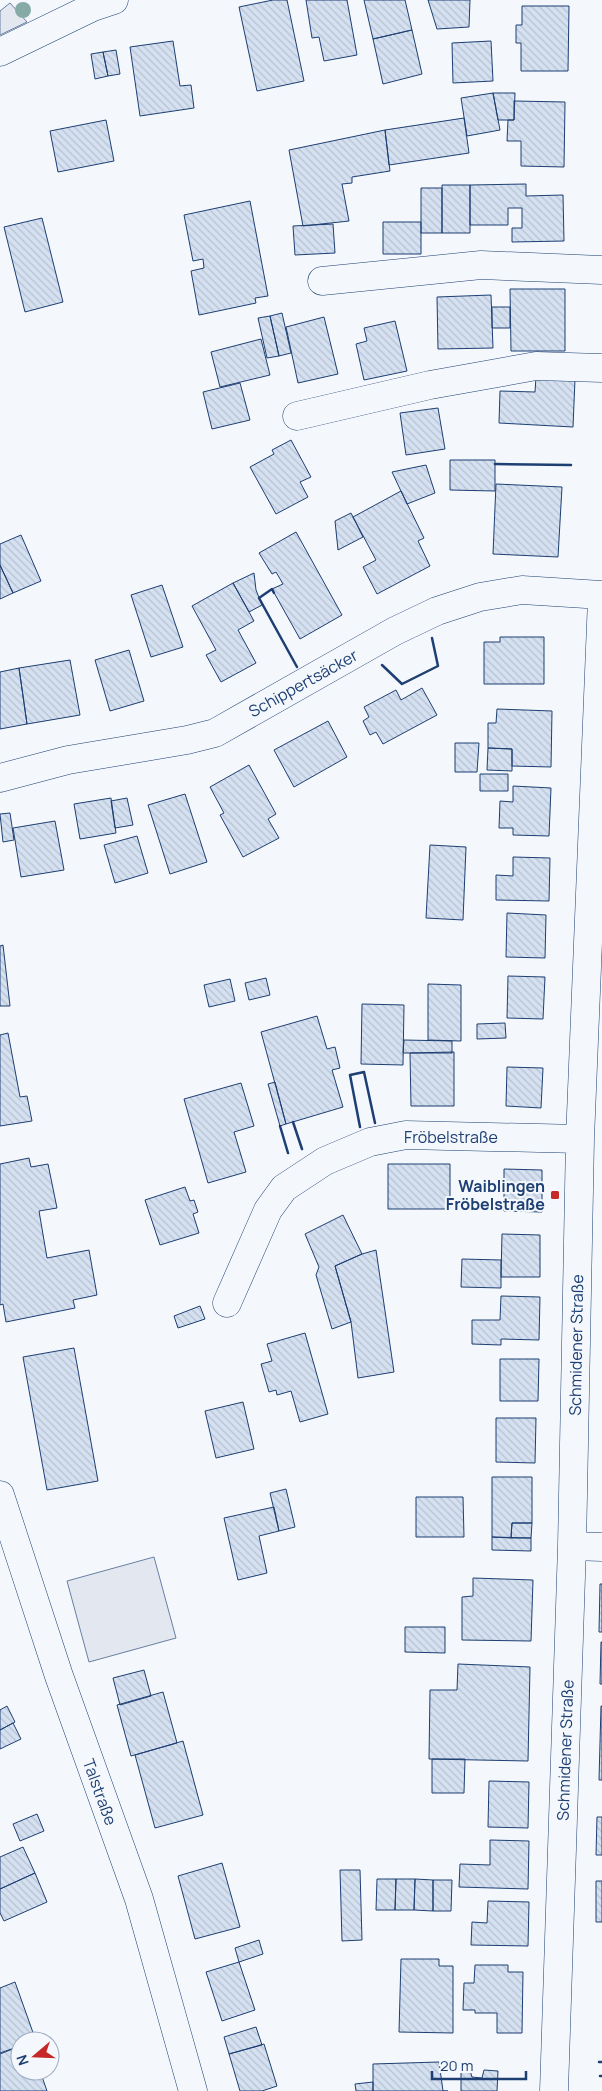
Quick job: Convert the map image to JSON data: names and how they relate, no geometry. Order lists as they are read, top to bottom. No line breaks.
{"streets":{"street":["Schippertsäcker","Fröbelstraße","Schmidener Straße","Talstraße"]},"crossings":[["Fröbelstraße","Schmidener Straße"]],"places":{"transit":["Waiblingen Fröbelstraße"]},"scale_bar":"20 m","north":"left"}
